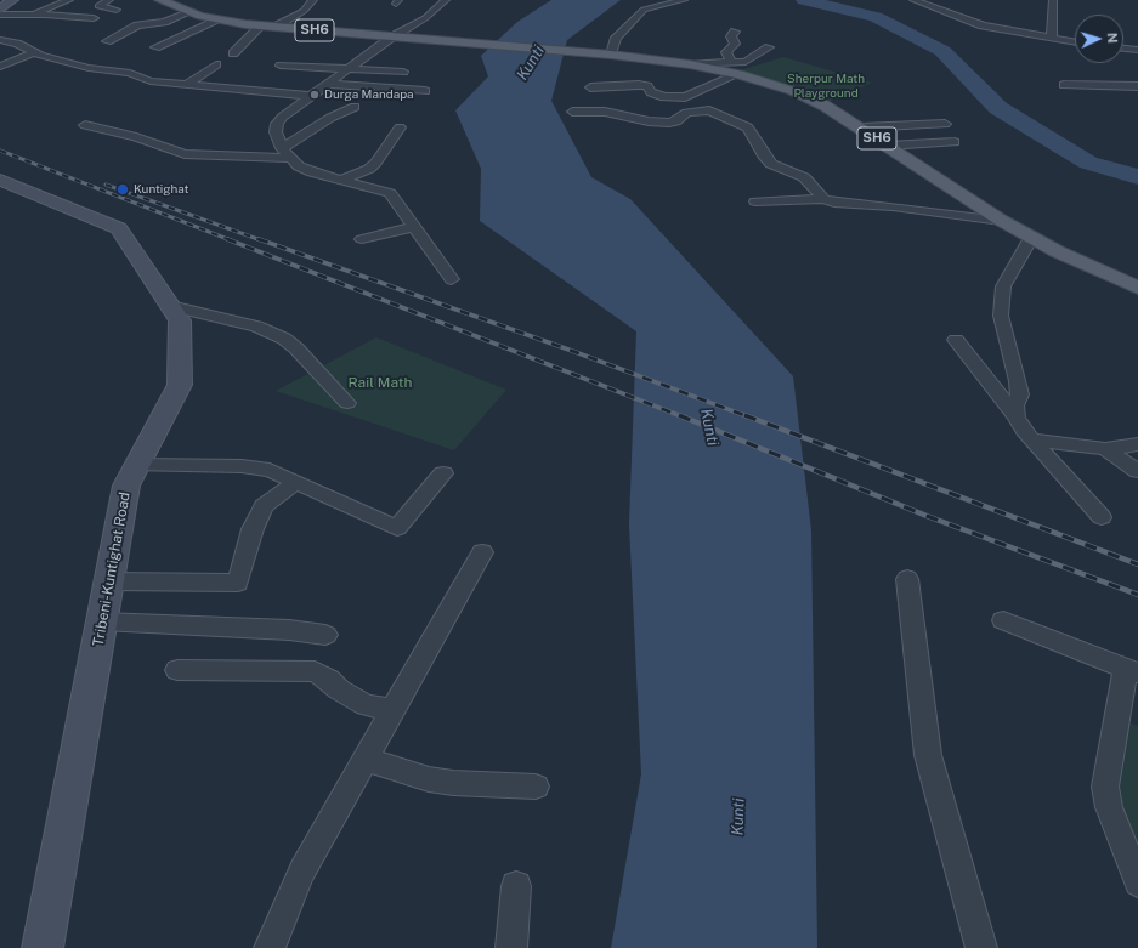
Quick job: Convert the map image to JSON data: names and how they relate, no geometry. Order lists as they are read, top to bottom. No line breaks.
{"streets":{"main road":["SH6","Tribeni-Kuntighat Road"]},"water":["Kunti"],"parks":["Sherpur Math Playground","Rail Math"],"places":["Durga Mandapa","Kuntighat"],"north":"right"}
